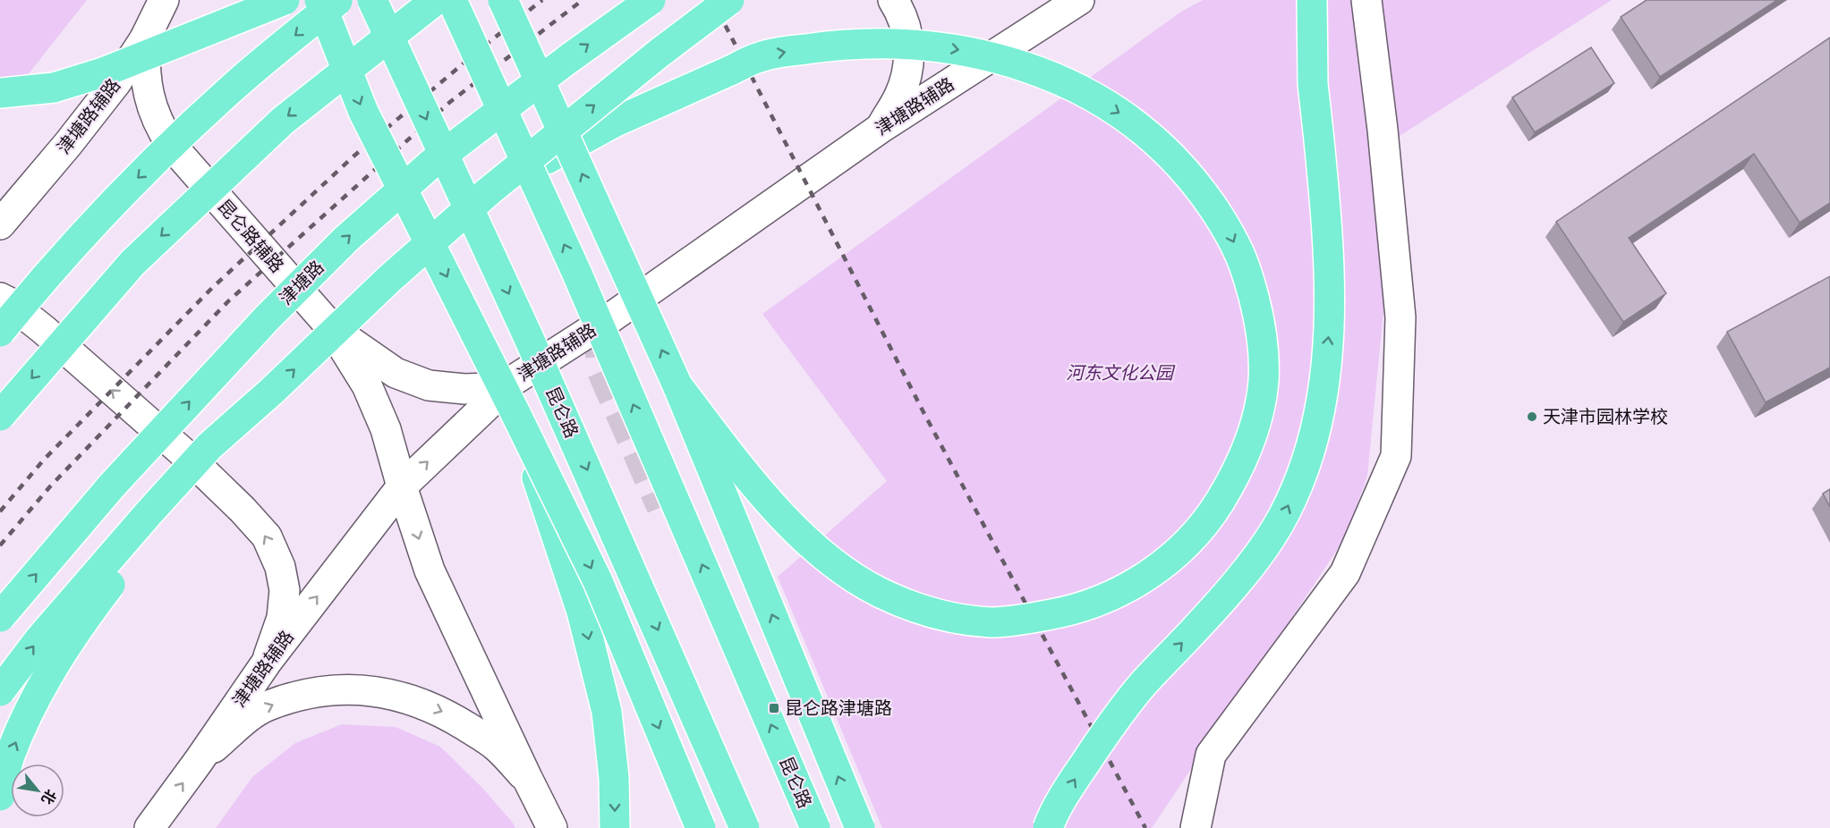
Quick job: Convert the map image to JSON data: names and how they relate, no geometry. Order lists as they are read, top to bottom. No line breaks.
{"streets":{"highway":["津塘路","昆仑路"],"street":["津塘路辅路","昆仑路辅路"]},"crossings":[["津塘路辅路","昆仑路辅路"]],"one_way":["昆仑路辅路"],"parks":["河东文化公园"],"places":{"other":["天津市园林学校"],"transit":["昆仑路津塘路"]},"north":"bottom right"}
